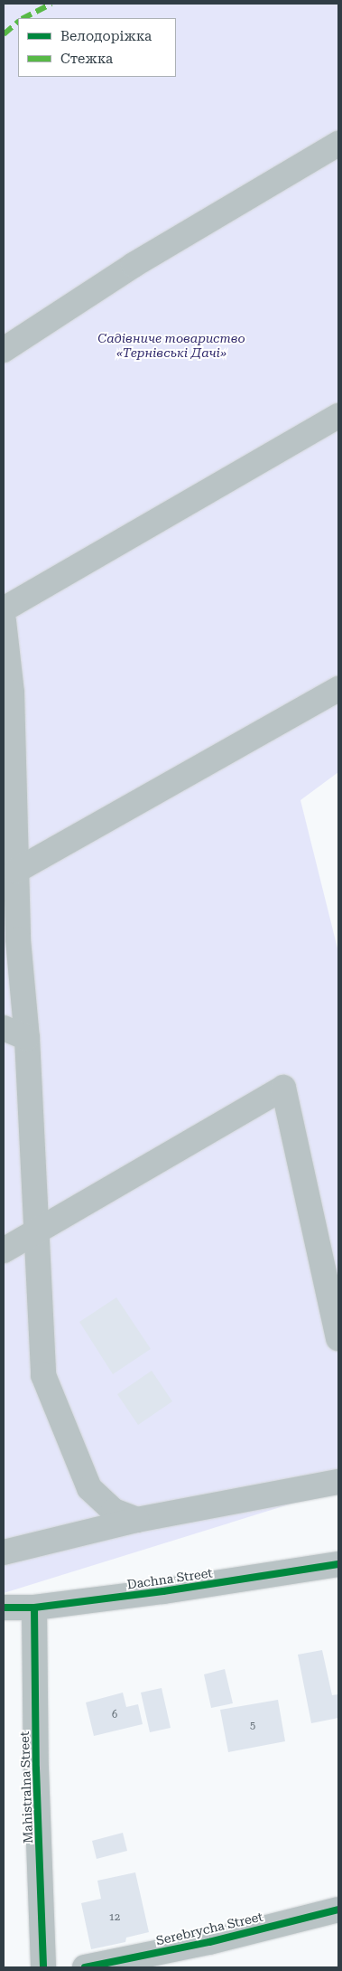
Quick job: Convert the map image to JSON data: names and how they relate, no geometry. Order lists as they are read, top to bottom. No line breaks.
{"streets":{"street":["Dachna Street","Mahistralna Street","Serebrycha Street"]},"crossings":[["Dachna Street","Mahistralna Street"]],"parks":["Садівниче товариство «Тернівські Дачі»"],"house_numbers":["6","5","12"],"legend":["Велодоріжка","Стежка"]}
